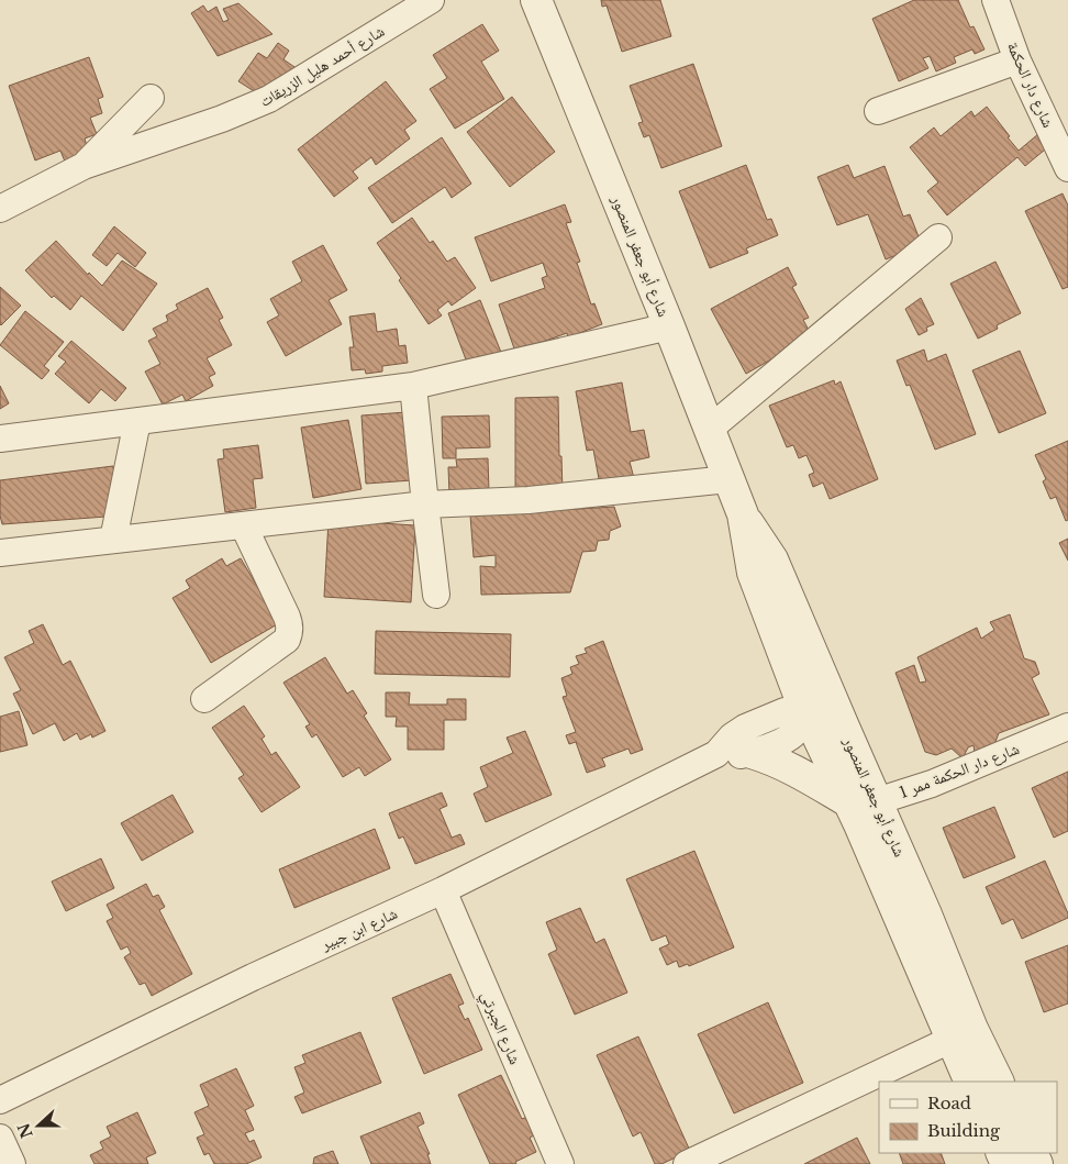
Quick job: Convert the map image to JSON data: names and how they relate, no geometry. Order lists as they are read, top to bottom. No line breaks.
{"streets":{"street":["شارع أحمد هليل الزريقات","شارع دار الحكمة","شارع أبو جعفر المنصور","شارع دار الحكمة ممر 1","شارع ابن جبير","شارع الجبرتي"]},"crossings":[["شارع أبو جعفر المنصور","شارع دار الحكمة ممر 1"],["شارع أبو جعفر المنصور","شارع ابن جبير"],["شارع ابن جبير","شارع الجبرتي"]],"legend":["Road","Building"],"north":"left"}
